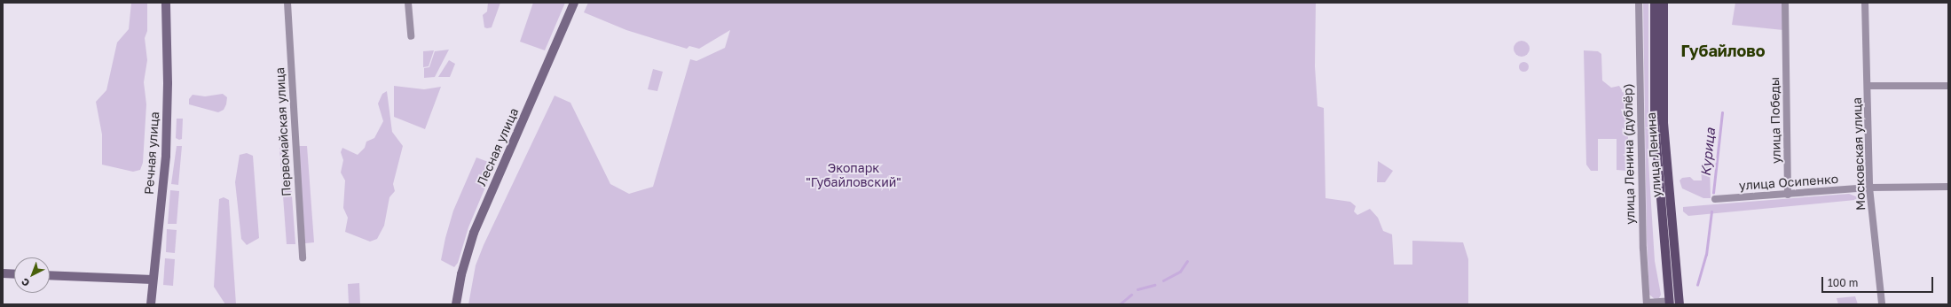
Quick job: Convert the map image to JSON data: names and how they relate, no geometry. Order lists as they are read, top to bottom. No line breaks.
{"streets":{"main road":["Лесная улица","Речная улица","улица Ленина"],"street":["улица Победы","Первомайская улица","улица Ленина (дублёр)","Московская улица","улица Осипенко"]},"crossings":[["улица Победы","улица Осипенко"],["Московская улица","улица Осипенко"]],"districts":["Губайлово"],"water":["Курица"],"parks":["Экопарк \"Губайловский\""],"scale_bar":"100 m","north":"bottom left"}
